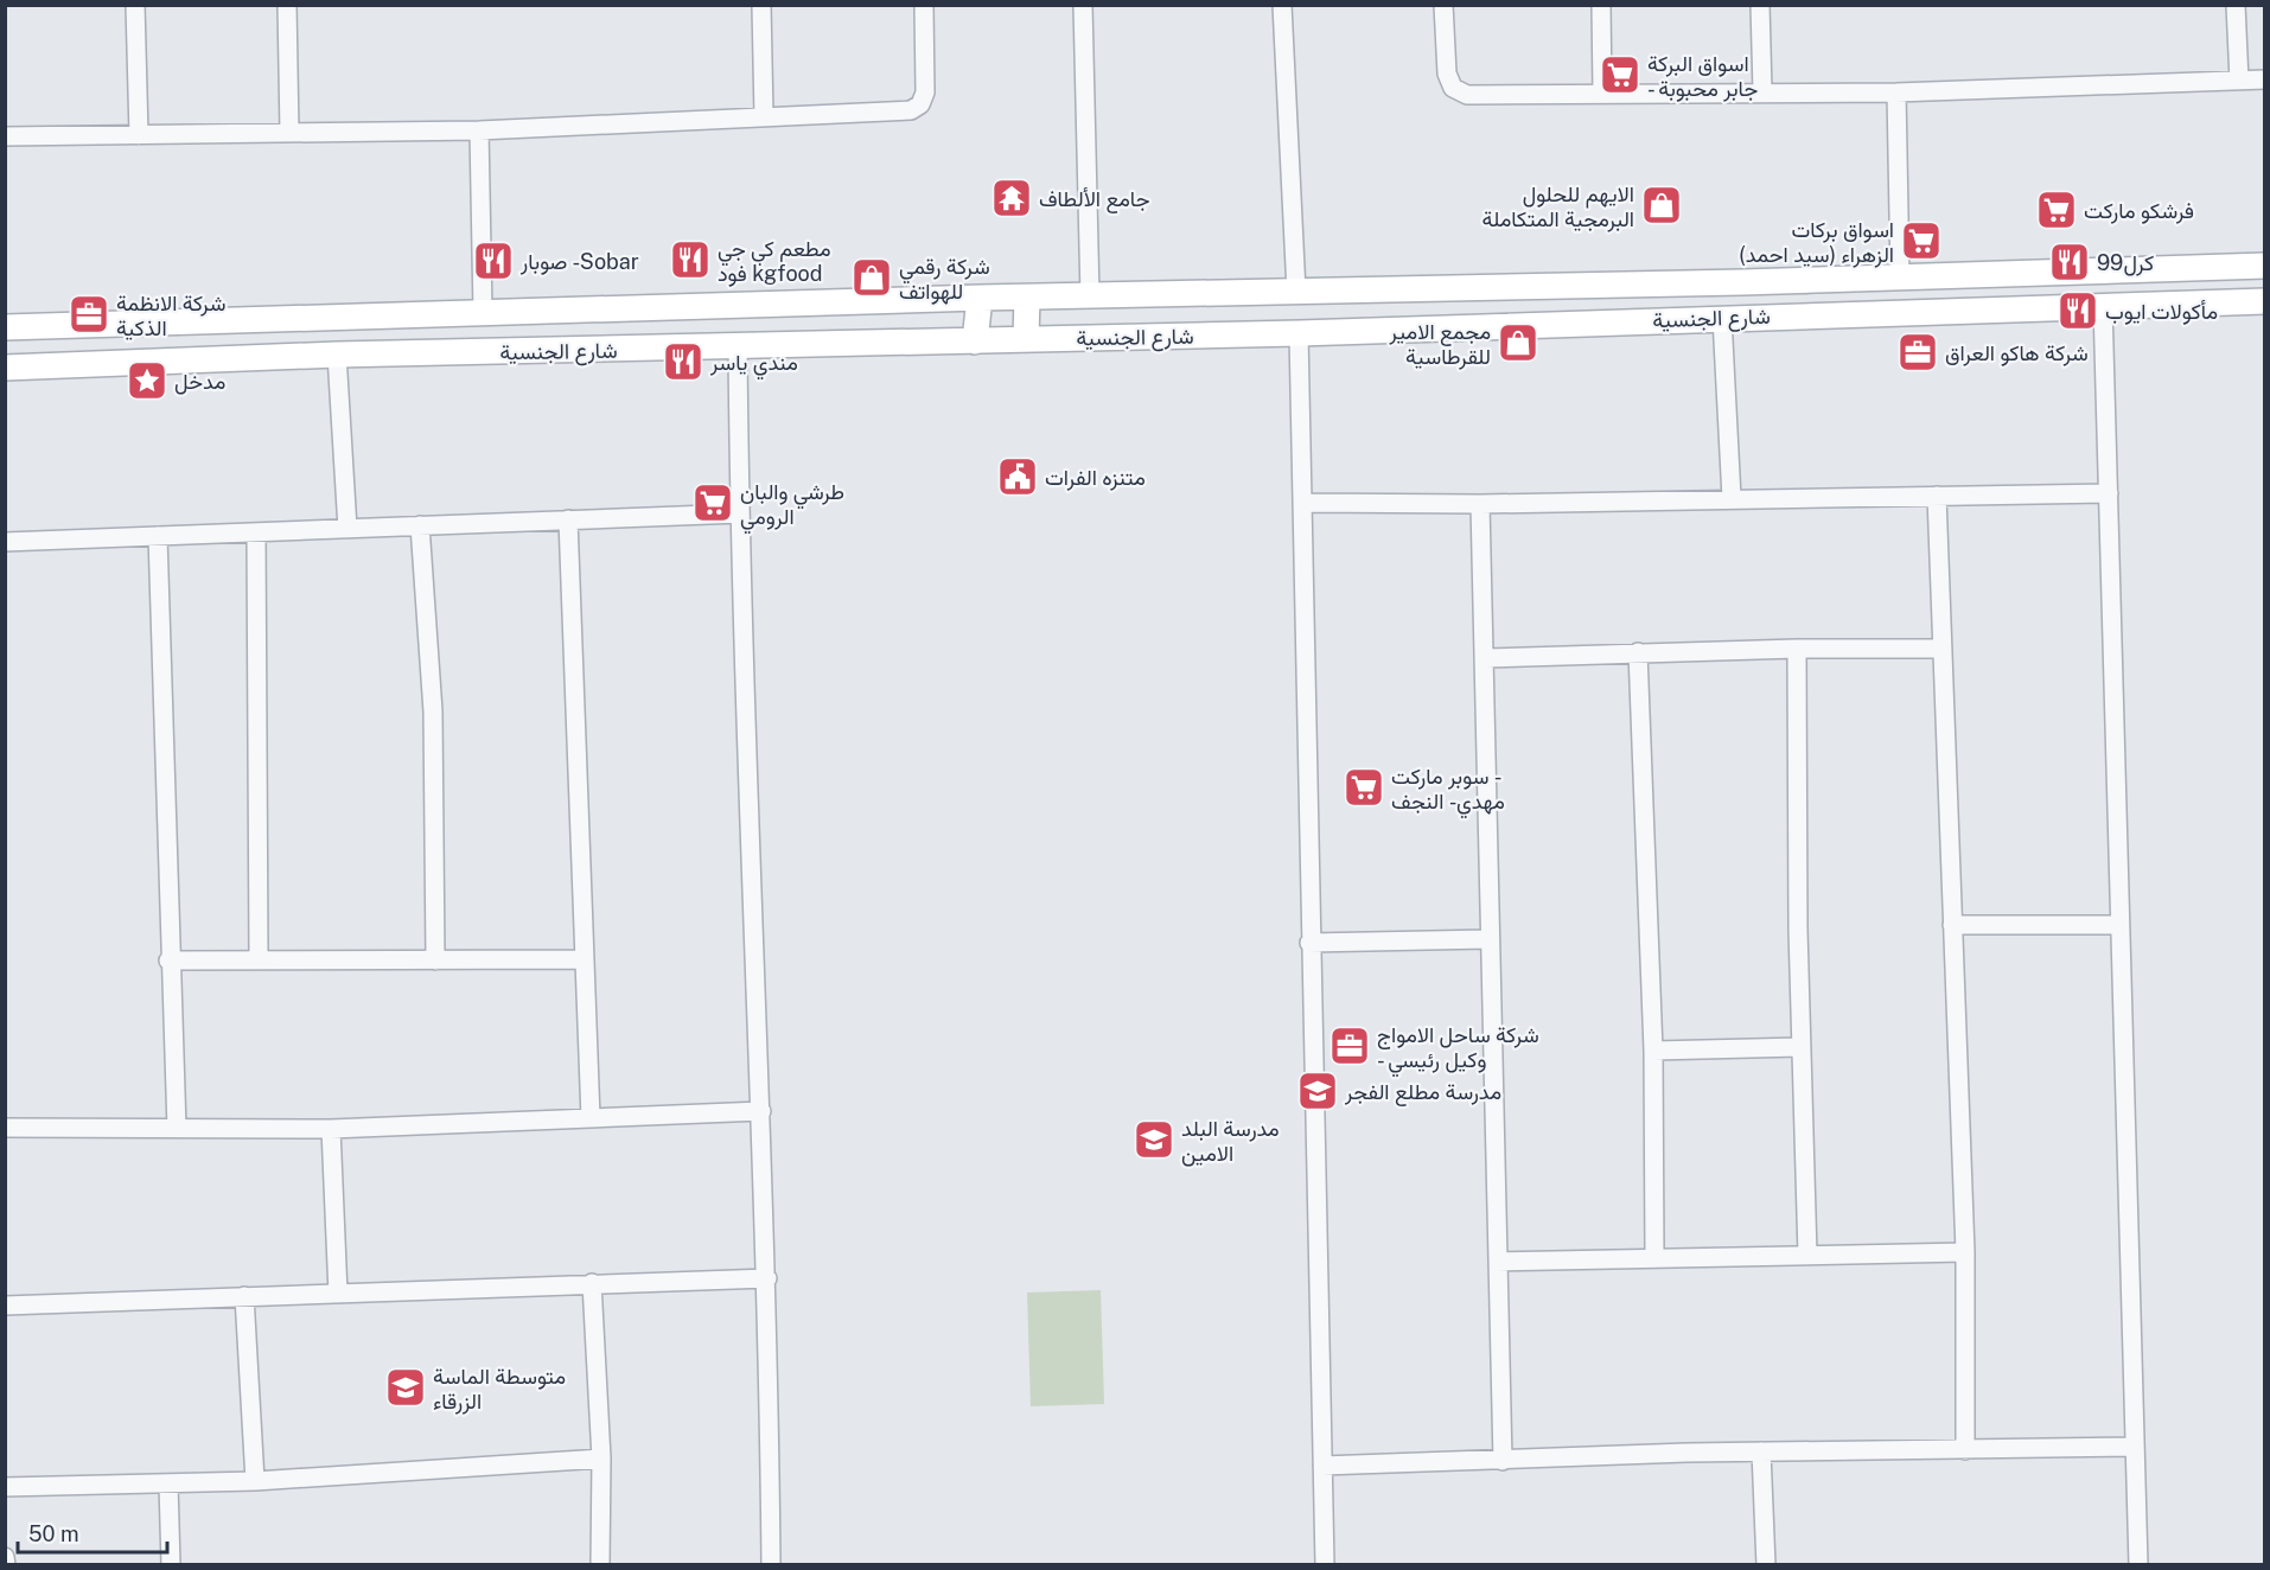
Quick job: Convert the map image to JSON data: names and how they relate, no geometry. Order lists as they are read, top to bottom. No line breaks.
{"streets":{"main road":["شارع الجنسية"]},"places":{"supermarket":["اسواق البركة - جابر محبوبة","فرشكو ماركت","اسواق بركات الزهراء (سيد احمد)","طرشي والبان الرومي","سوبر ماركت - مهدي - النجف"],"temple":["جامع الألطاف"],"shop":["الايهم للحلول البرمجية المتكاملة","شركة رقمي للهواتف","مجمع الامير للقرطاسية"],"restaurant":["مطعم کي جي فود kgfood","صوبار - Sobar","كرل99","مأكولات ايوب","مندي ياسر"],"office":["شركة الانظمة الذكية","شركة هاكو العراق","شركة ساحل الامواج - وكيل رئيسي"],"place":["مدخل"],"public building":["متنزه الفرات"],"school or university":["مدرسة مطلع الفجر","مدرسة البلد الامين","متوسطة الماسة الزرقاء"]},"scale_bar":"50 m"}
